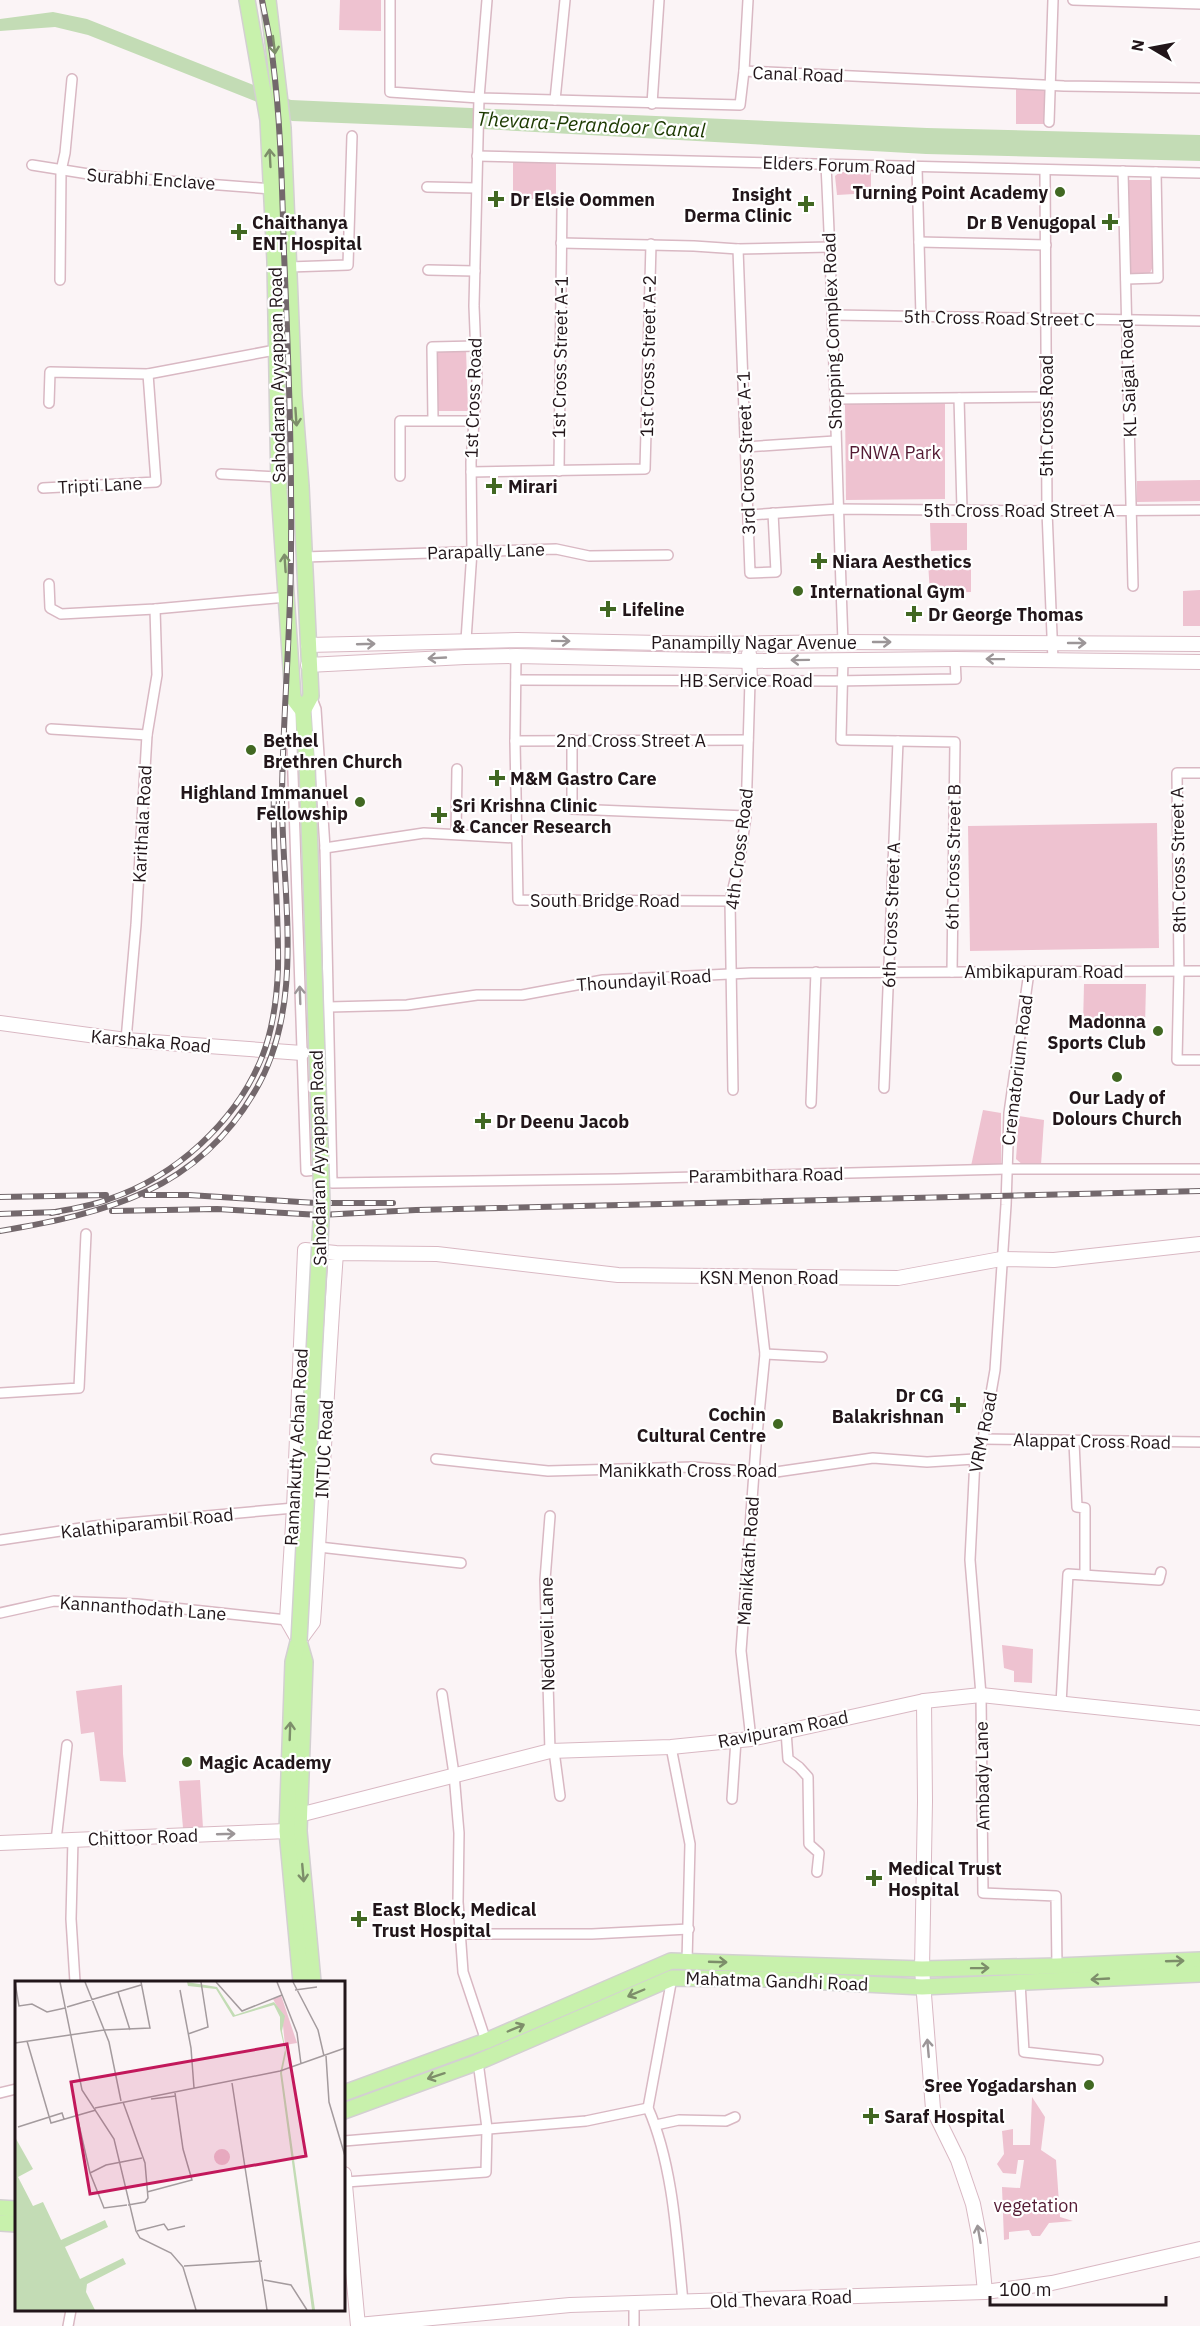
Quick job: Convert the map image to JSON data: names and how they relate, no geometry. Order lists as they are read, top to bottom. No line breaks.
{"streets":{"main road":["Sahodaran Ayyappan Road","Mahatma Gandhi Road"],"street":["Canal Road","Elders Forum Road","Surabhi Enclave","5th Cross Road Street C","Shopping Complex Road","1st Cross Street A-2","1st Cross Street A-1","KL Saigal Road","1st Cross Road","5th Cross Road","3rd Cross Street A-1","Tripti Lane","5th Cross Road Street A","Parapally Lane","Panampilly Nagar Avenue","HB Service Road","2nd Cross Street A","Karithala Road","4th Cross Road","6th Cross Street B","8th Cross Street A","South Bridge Road","6th Cross Street A","Ambikapuram Road","Thoundayil Road","Karshaka Road","Crematorium Road","Parambithara Road","KSN Menon Road","VRM Road","Alappat Cross Road","Ramankutty Achan Road","INTUC Road","Manikkath Cross Road","Kalathiparambil Road","Manikkath Road","Kannanthodath Lane","Neduveli Lane","Ravipuram Road","Ambady Lane","Chittoor Road","Old Thevara Road"]},"crossings":[["Canal Road","1st Cross Road"],["Elders Forum Road","Shopping Complex Road"],["Elders Forum Road","KL Saigal Road"],["Elders Forum Road","1st Cross Road"],["Elders Forum Road","5th Cross Road"],["Surabhi Enclave","Sahodaran Ayyappan Road"],["5th Cross Road Street C","Shopping Complex Road"],["5th Cross Road Street C","KL Saigal Road"],["5th Cross Road Street C","5th Cross Road"],["Shopping Complex Road","5th Cross Road Street A"],["Shopping Complex Road","Panampilly Nagar Avenue"],["1st Cross Street A-2","1st Cross Street A-1"],["Sahodaran Ayyappan Road","Parapally Lane"],["Sahodaran Ayyappan Road","Panampilly Nagar Avenue"],["Sahodaran Ayyappan Road","INTUC Road"],["Sahodaran Ayyappan Road","Ravipuram Road"],["Sahodaran Ayyappan Road","Chittoor Road"],["KL Saigal Road","5th Cross Road Street A"],["1st Cross Road","Parapally Lane"],["1st Cross Road","Panampilly Nagar Avenue"],["5th Cross Road","5th Cross Road Street A"],["5th Cross Road","Panampilly Nagar Avenue"],["3rd Cross Street A-1","5th Cross Road Street A"],["Panampilly Nagar Avenue","HB Service Road"],["HB Service Road","4th Cross Road"],["2nd Cross Street A","4th Cross Road"],["Karithala Road","Karshaka Road"],["4th Cross Road","South Bridge Road"],["4th Cross Road","Thoundayil Road"],["6th Cross Street B","6th Cross Street A"],["6th Cross Street B","Ambikapuram Road"],["8th Cross Street A","Ambikapuram Road"],["6th Cross Street A","Ambikapuram Road"],["6th Cross Street A","Thoundayil Road"],["Ambikapuram Road","Thoundayil Road"],["Ambikapuram Road","Crematorium Road"],["Crematorium Road","Parambithara Road"],["Crematorium Road","VRM Road"],["KSN Menon Road","VRM Road"],["KSN Menon Road","Ramankutty Achan Road"],["KSN Menon Road","INTUC Road"],["KSN Menon Road","Manikkath Road"],["VRM Road","Alappat Cross Road"],["VRM Road","Manikkath Cross Road"],["VRM Road","Ravipuram Road"],["VRM Road","Ambady Lane"],["Ramankutty Achan Road","Kalathiparambil Road"],["Ramankutty Achan Road","Kannanthodath Lane"],["Manikkath Cross Road","Manikkath Road"],["Manikkath Road","Ravipuram Road"],["Neduveli Lane","Ravipuram Road"],["Ravipuram Road","Ambady Lane"],["Ambady Lane","Mahatma Gandhi Road"]],"one_way":["Chittoor Road"],"water":["Thevara-Perandoor Canal"],"parks":["PNWA Park","vegetation"],"places":{"other":["Turning Point Academy","International Gym","Bethel Brethren Church","Highland Immanuel Fellowship","Madonna Sports Club","Our Lady of Dolours Church","Cochin Cultural Centre","Magic Academy","Sree Yogadarshan"],"health":["Dr Elsie Oommen","Insight Derma Clinic","Dr B Venugopal","Chaithanya ENT Hospital","Mirari","Niara Aesthetics","Lifeline","Dr George Thomas","M&M Gastro Care","Sri Krishna Clinic & Cancer Research","Dr Deenu Jacob","Dr CG Balakrishnan","Medical Trust Hospital","East Block, Medical Trust Hospital","Saraf Hospital"]},"scale_bar":"100 m","north":"left"}
